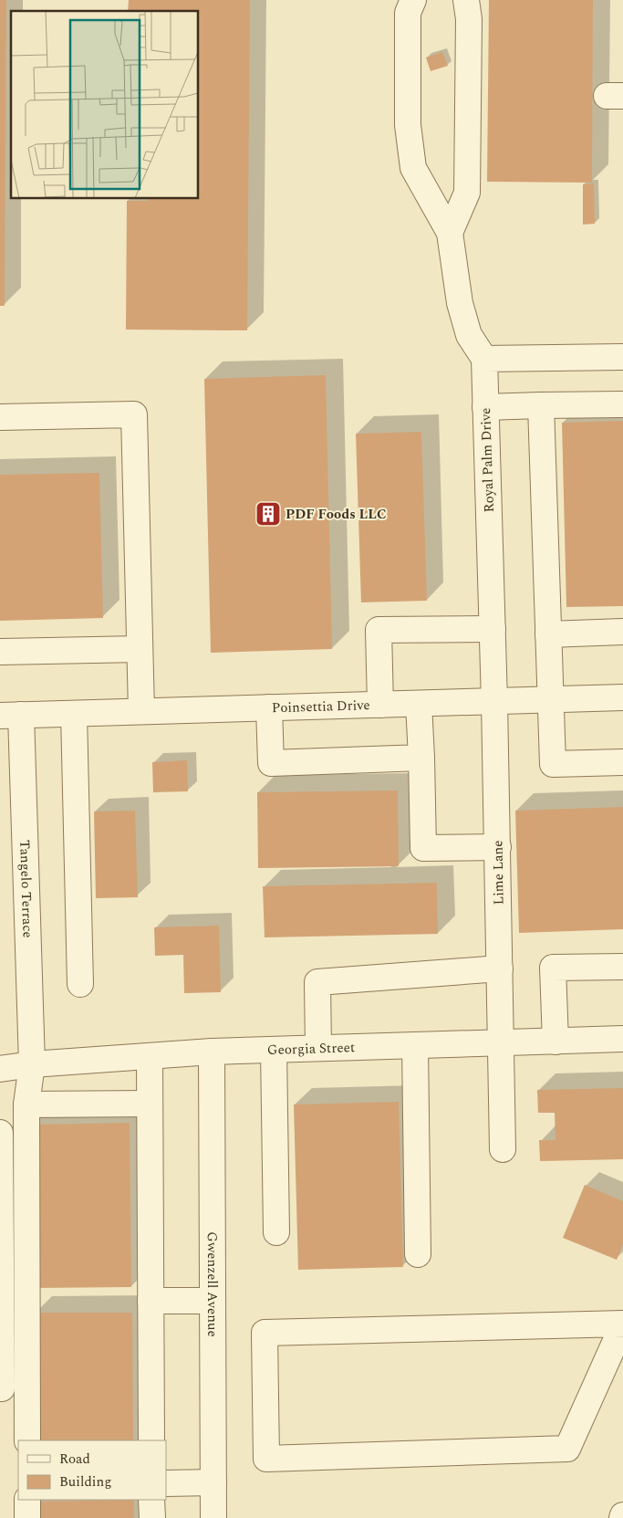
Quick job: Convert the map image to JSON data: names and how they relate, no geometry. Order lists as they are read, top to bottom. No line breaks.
{"streets":{"street":["Royal Palm Drive","Poinsettia Drive","Lime Lane","Tangelo Terrace","Georgia Street","Gwenzell Avenue"]},"crossings":[["Royal Palm Drive","Poinsettia Drive"],["Royal Palm Drive","Lime Lane"],["Poinsettia Drive","Lime Lane"],["Poinsettia Drive","Tangelo Terrace"],["Lime Lane","Georgia Street"],["Tangelo Terrace","Georgia Street"],["Georgia Street","Gwenzell Avenue"]],"places":{"building":["PDF Foods LLC"]},"legend":["Road","Building"]}
